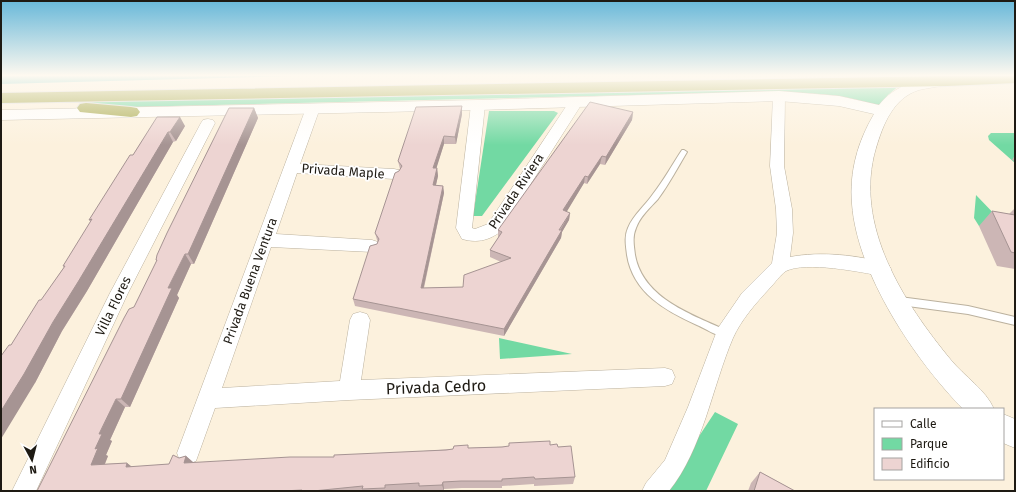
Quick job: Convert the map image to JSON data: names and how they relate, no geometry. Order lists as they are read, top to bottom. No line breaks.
{"streets":{"street":["Privada Maple","Privada Riviera","Privada Buena Ventura","Villa Flores","Privada Cedro"]},"crossings":[["Privada Maple","Privada Buena Ventura"],["Privada Buena Ventura","Privada Cedro"]],"legend":["Calle","Parque","Edificio"],"north":"bottom"}
